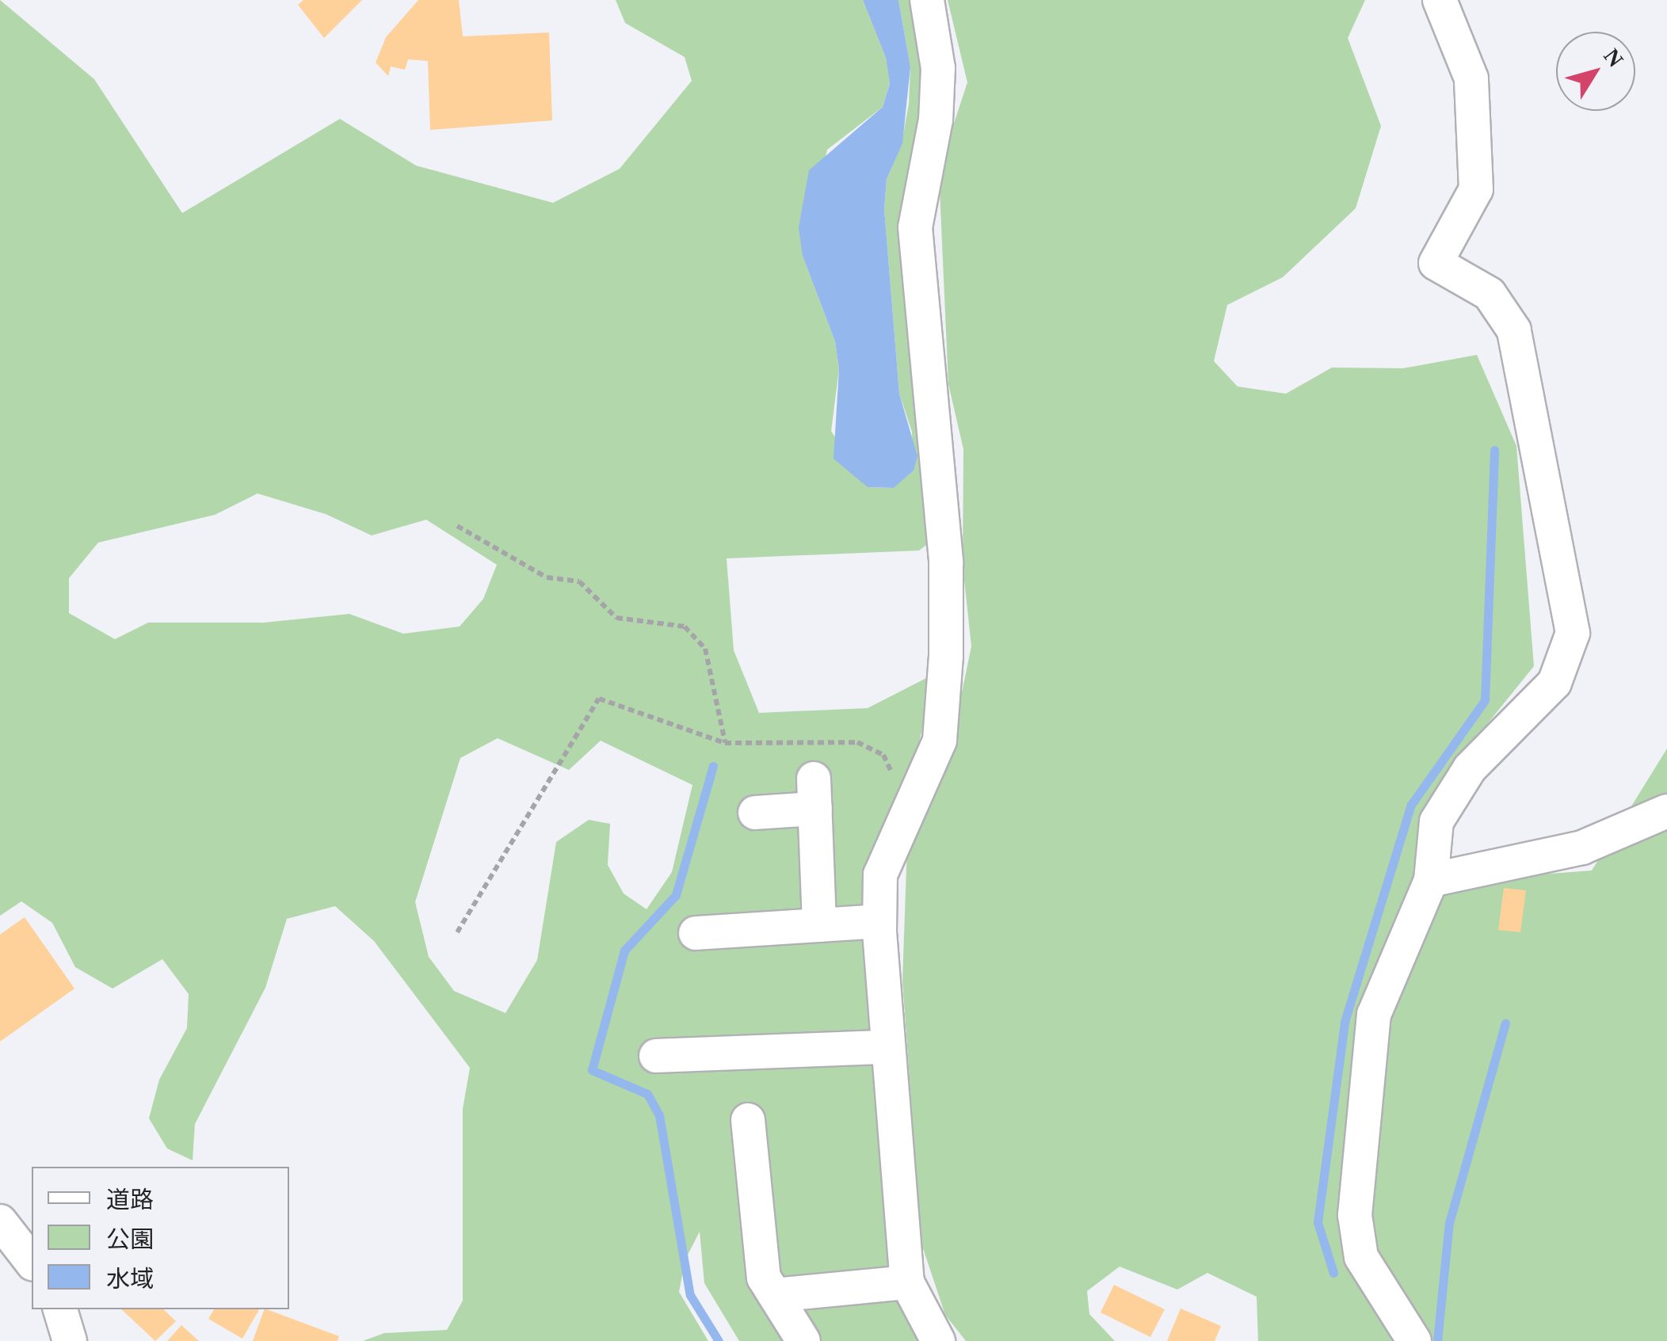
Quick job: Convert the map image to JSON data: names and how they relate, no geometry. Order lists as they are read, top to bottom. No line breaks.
{"legend":["道路","公園","水域"],"north":"top right"}
